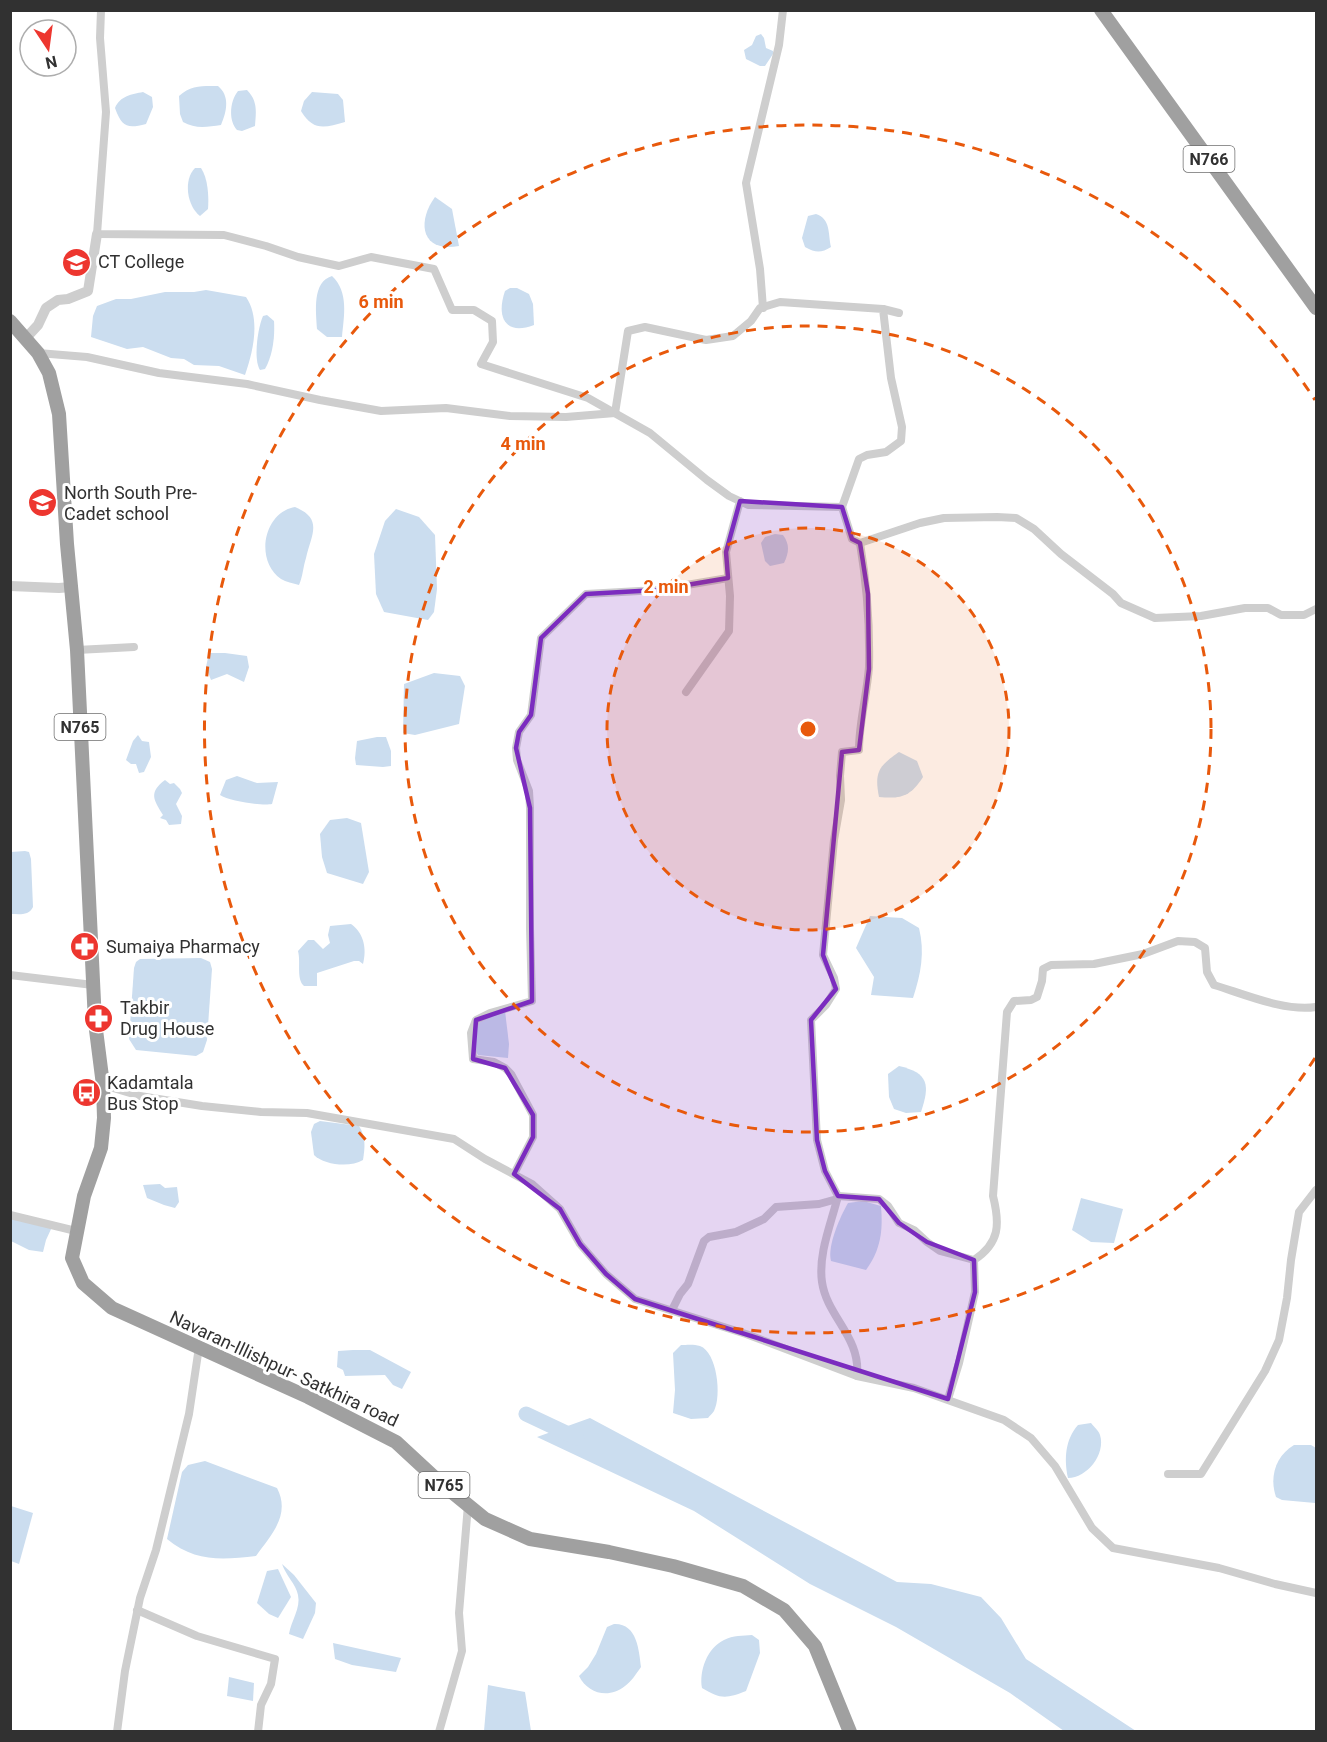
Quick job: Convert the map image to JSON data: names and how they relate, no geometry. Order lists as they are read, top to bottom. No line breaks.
{"streets":{"highway":["N766","N765","Navaran-Illishpur- Satkhira road"]},"crossings":[["N765","Navaran-Illishpur- Satkhira road"]],"places":{"school or university":["CT College","North South Pre- Cadet school"],"pharmacy":["Sumaiya Pharmacy","Takbir Drug House"],"bus stop":["Kadamtala Bus Stop"]},"north":"bottom","rings":["6 min","4 min","2 min"]}
